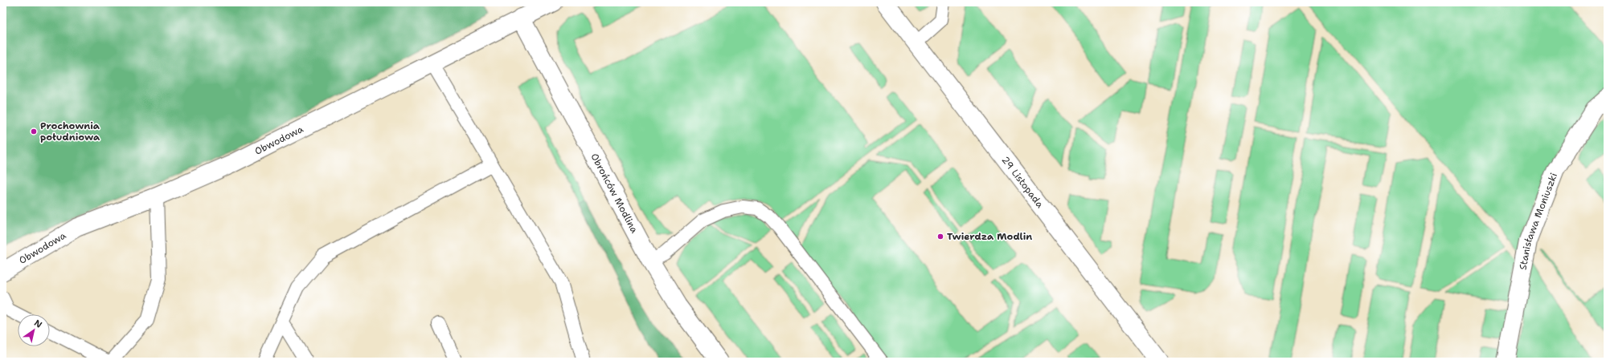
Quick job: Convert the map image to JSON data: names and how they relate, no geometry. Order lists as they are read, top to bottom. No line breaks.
{"streets":{"street":["Obwodowa","29 Listopada","Obrońców Modlina","Stanisława Moniuszki"]},"crossings":[["Obwodowa","Obrońców Modlina"]],"places":["Prochownia południowa","Twierdza Modlin"],"north":"top right"}
